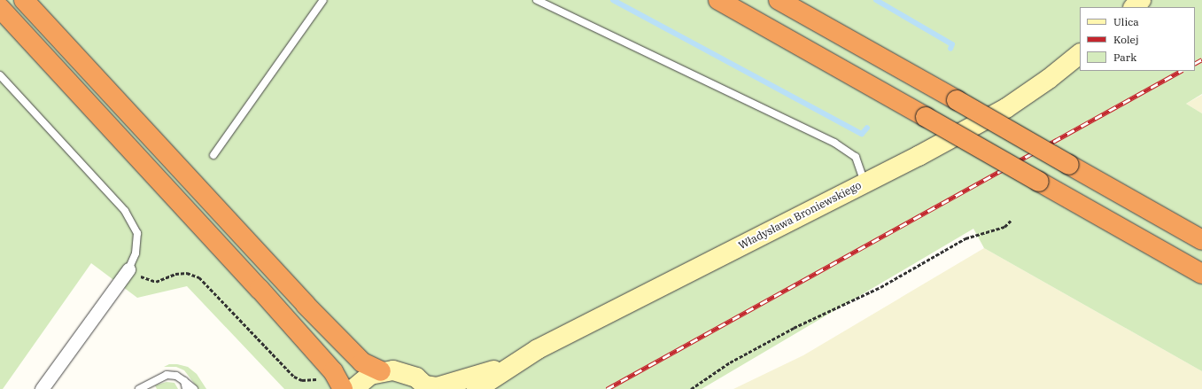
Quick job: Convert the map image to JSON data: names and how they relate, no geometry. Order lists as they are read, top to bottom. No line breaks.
{"streets":{"main road":["Władysława Broniewskiego"]},"legend":["Ulica","Kolej","Park"]}
